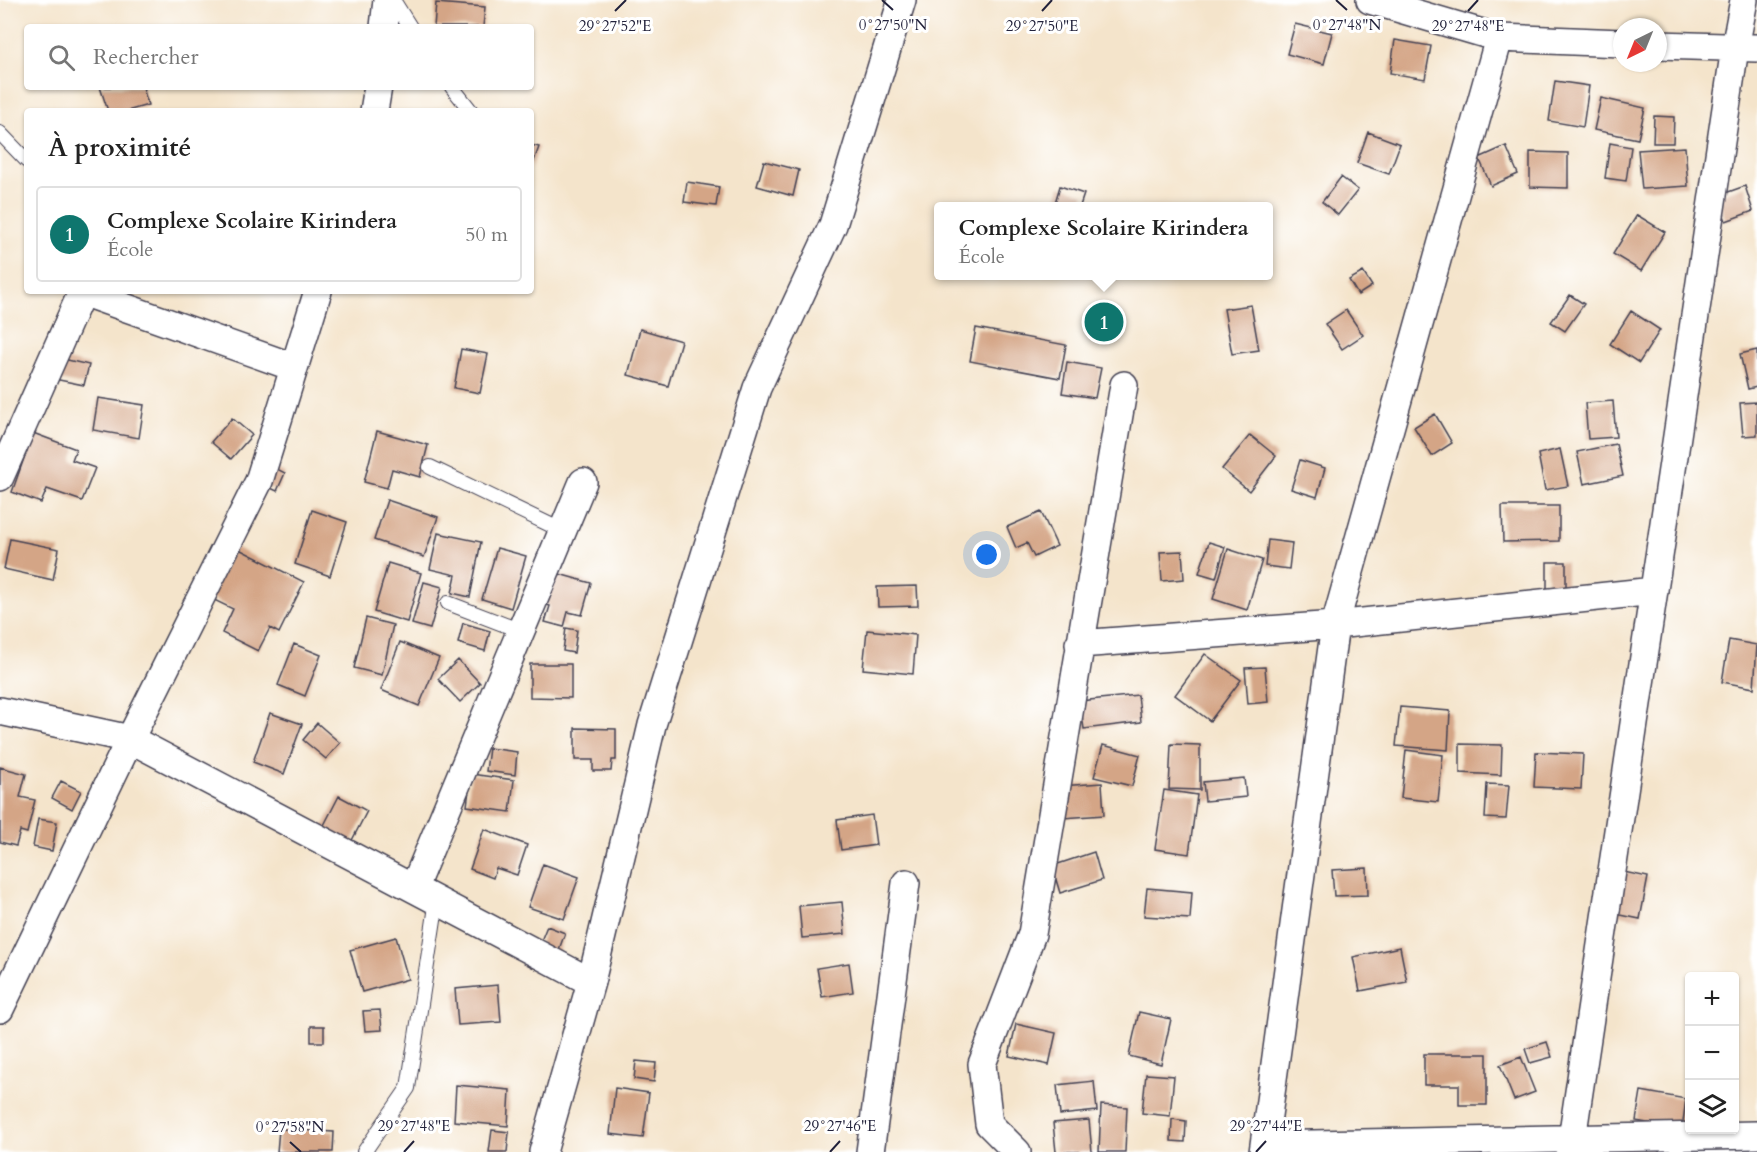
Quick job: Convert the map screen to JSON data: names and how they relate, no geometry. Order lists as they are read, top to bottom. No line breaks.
{"north":"bottom left","page":{"search":"Rechercher","heading":"À proximité","list":[{"mark":"1","name":"Complexe Scolaire Kirindera","note":"École","value":"50 m"}],"popup":["Complexe Scolaire Kirindera","École"],"pins":"1","map_buttons":["+","−"]},"coordinates":["0°27'50\"N","0°27'48\"N","29°27'50\"E","29°27'52\"E","29°27'48\"E","29°27'46\"E","29°27'44\"E","0°27'58\"N"]}
